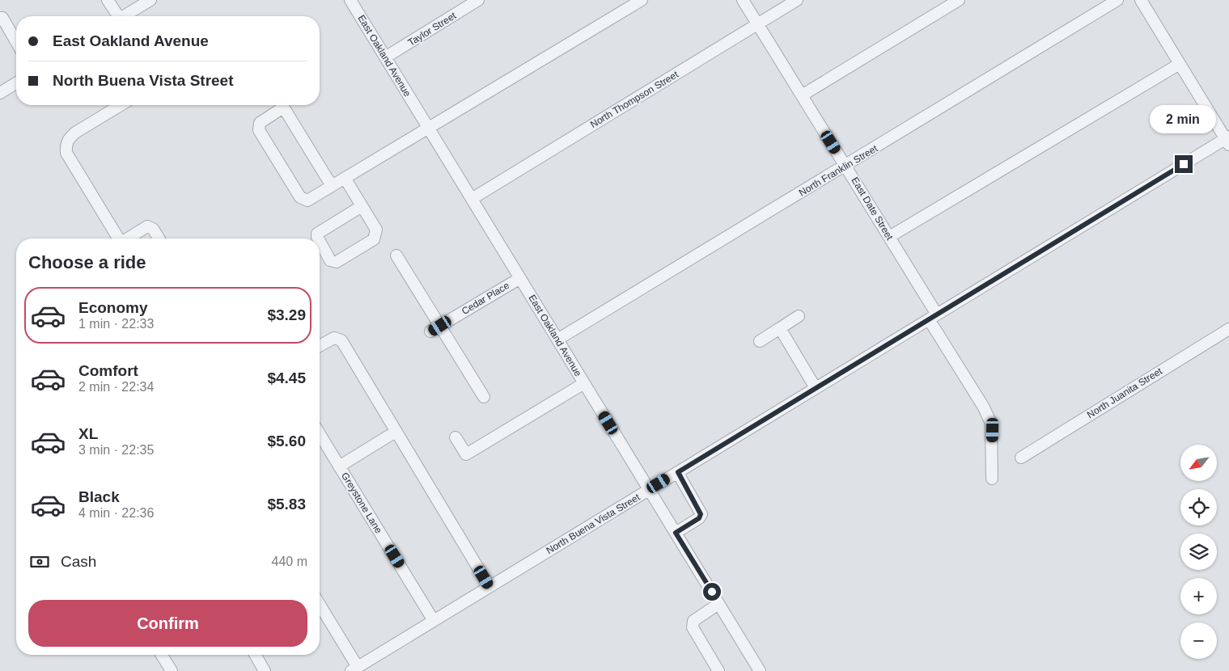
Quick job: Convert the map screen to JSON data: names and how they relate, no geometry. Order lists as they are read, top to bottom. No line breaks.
{"streets":{"street":["Taylor Street","East Oakland Avenue","North Thompson Street","North Franklin Street","East Date Street","Cedar Place","North Juanita Street","Greystone Lane","North Buena Vista Street"]},"crossings":[["Taylor Street","East Oakland Avenue"],["East Oakland Avenue","North Thompson Street"],["East Oakland Avenue","North Franklin Street"],["East Oakland Avenue","Cedar Place"],["East Oakland Avenue","North Buena Vista Street"],["North Thompson Street","East Date Street"],["North Franklin Street","East Date Street"],["East Date Street","North Buena Vista Street"],["Greystone Lane","North Buena Vista Street"]],"north":"bottom left","page":{"banner":["East Oakland Avenue","North Buena Vista Street"],"bubble":"2 min","heading":"Choose a ride","list":[{"name":"Economy","note":"1 min · 22:33","value":"$3.29"},{"name":"Comfort","note":"2 min · 22:34","value":"$4.45"},{"name":"XL","note":"3 min · 22:35","value":"$5.60"},{"name":"Black","note":"4 min · 22:36","value":"$5.83"}],"map_buttons":["+","−"],"pay":["Cash","440 m"],"buttons":"Confirm"}}
